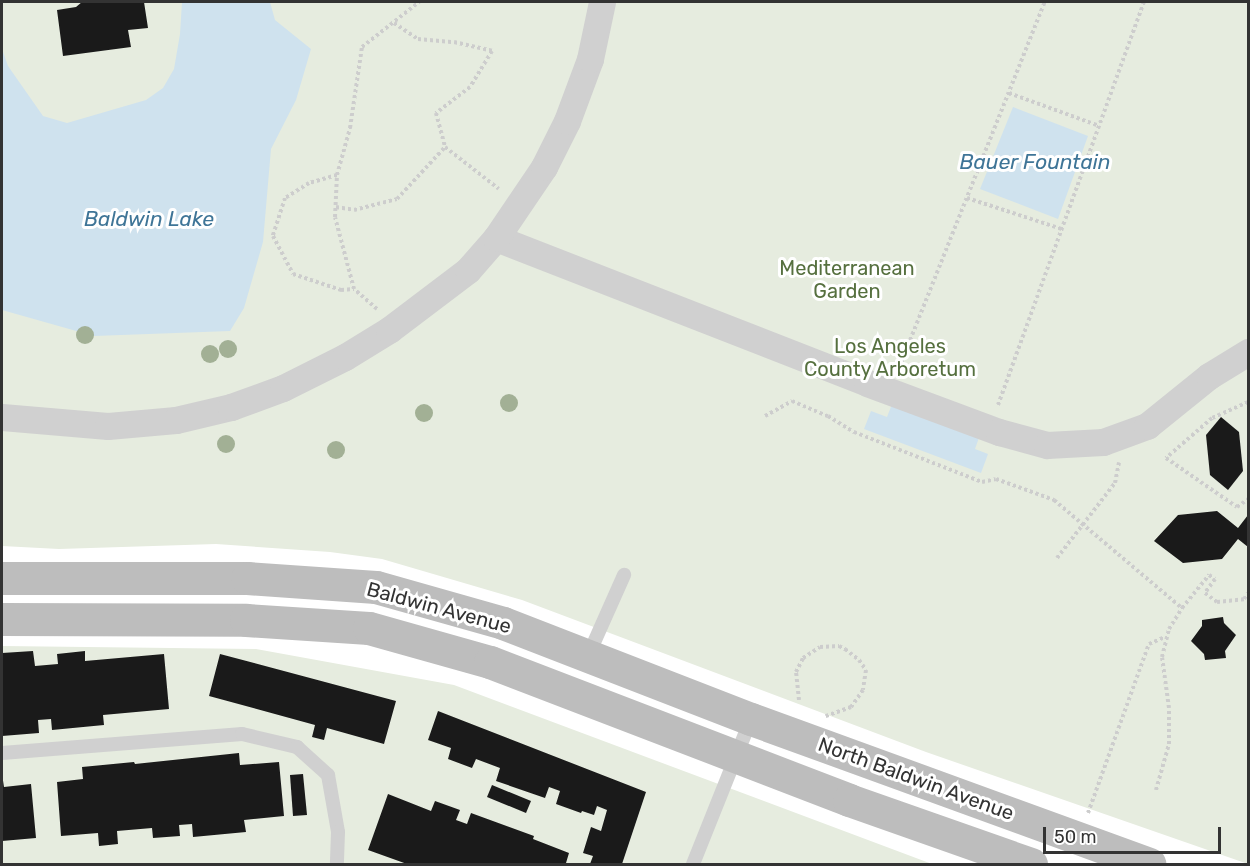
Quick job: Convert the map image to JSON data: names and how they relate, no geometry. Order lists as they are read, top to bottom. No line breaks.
{"streets":{"main road":["Baldwin Avenue","North Baldwin Avenue"]},"crossings":[["Baldwin Avenue","North Baldwin Avenue"]],"water":["Bauer Fountain","Baldwin Lake"],"parks":["Mediterranean Garden","Los Angeles County Arboretum"],"scale_bar":"50 m"}
